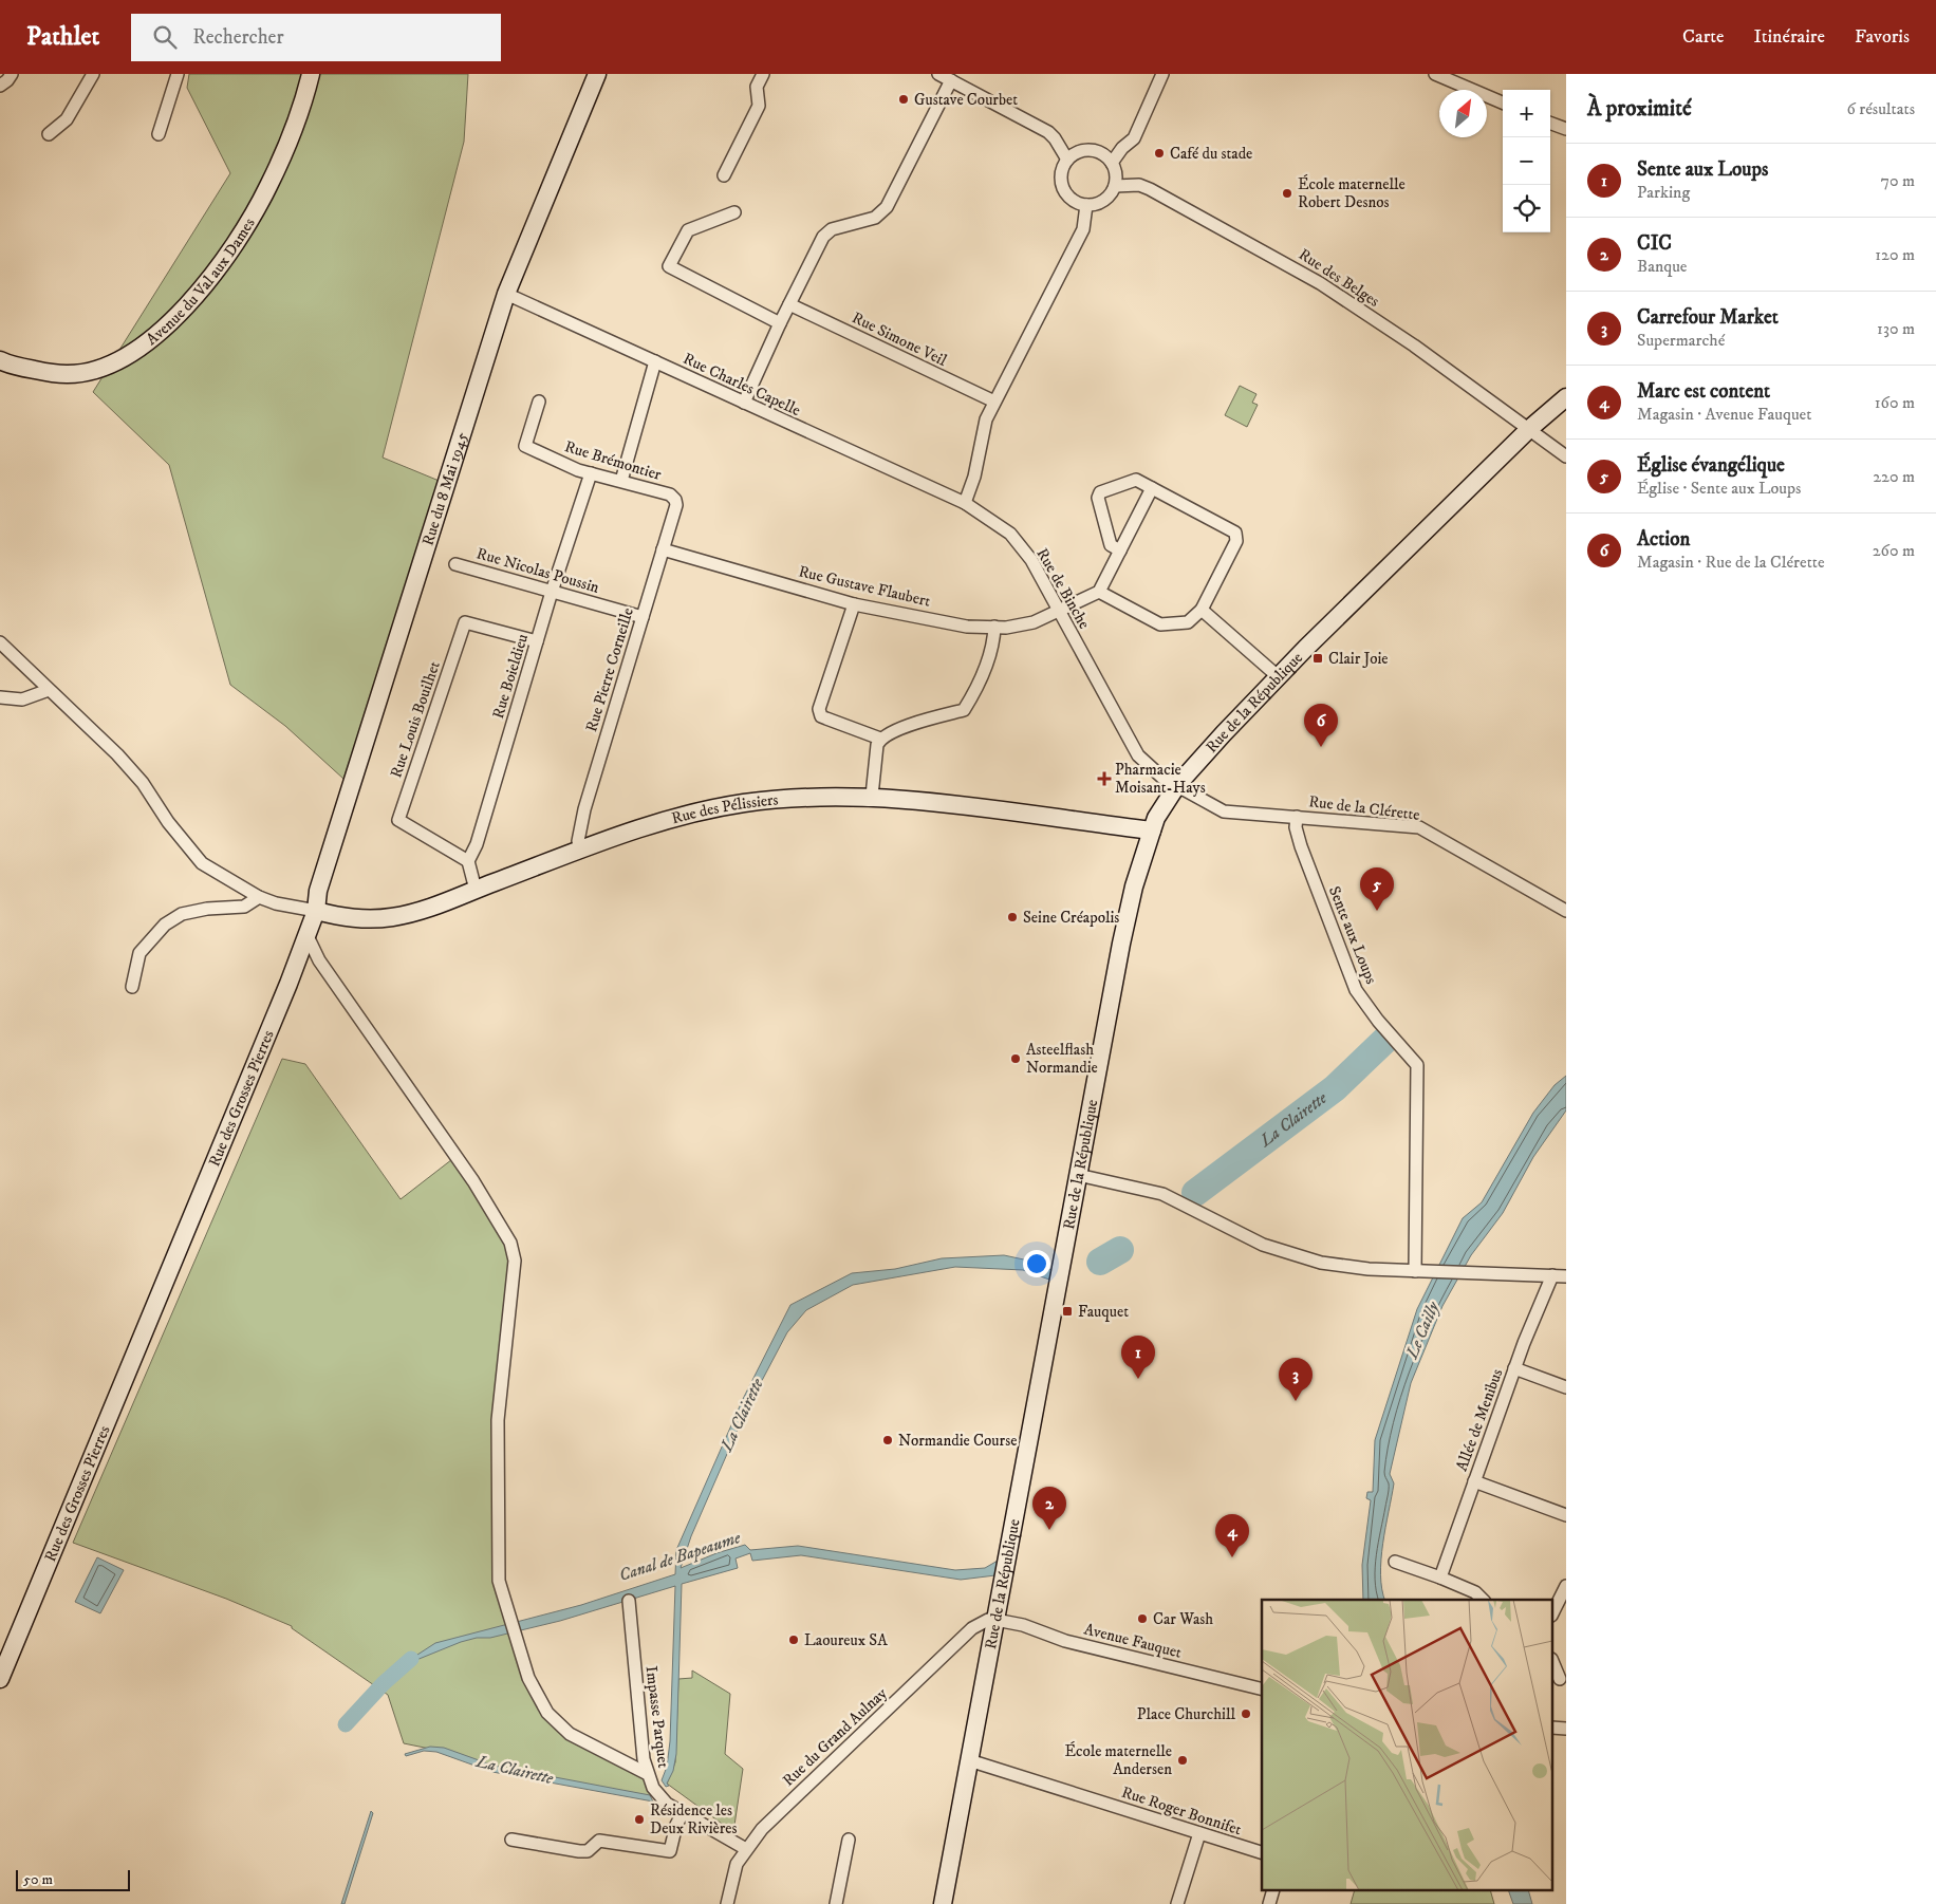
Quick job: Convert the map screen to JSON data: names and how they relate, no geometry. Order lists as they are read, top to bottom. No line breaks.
{"streets":{"street":["Rue des Belges","Avenue du Val aux Dames","Rue Simone Veil","Rue Charles Capelle","Rue Brémontier","Rue du 8 Mai 1945","Rue Nicolas Poussin","Rue Gustave Flaubert","Rue de Binche","Rue Pierre Corneille","Rue Boieldieu","Rue de la République","Rue Louis Bouilhet","Rue de la Clérette","Rue des Pélissiers","Sente aux Loups","Rue des Grosses Pierres","Allée de Menibus","Avenue Fauquet","Impasse Parquet","Rue du Grand Aulnay","Rue Roger Bonnifet"]},"crossings":[["Rue des Belges","Rue de la République"],["Rue Charles Capelle","Rue du 8 Mai 1945"],["Rue Charles Capelle","Rue de Binche"],["Rue Brémontier","Rue Pierre Corneille"],["Rue Brémontier","Rue Boieldieu"],["Rue du 8 Mai 1945","Rue des Pélissiers"],["Rue du 8 Mai 1945","Rue des Grosses Pierres"],["Rue Nicolas Poussin","Rue Pierre Corneille"],["Rue Nicolas Poussin","Rue Boieldieu"],["Rue Gustave Flaubert","Rue de Binche"],["Rue Gustave Flaubert","Rue Pierre Corneille"],["Rue de Binche","Rue de la République"],["Rue de Binche","Rue de la Clérette"],["Rue Pierre Corneille","Rue des Pélissiers"],["Rue Boieldieu","Rue Louis Bouilhet"],["Rue de la République","Rue de la Clérette"],["Rue de la République","Rue des Pélissiers"],["Rue de la République","Avenue Fauquet"],["Rue de la République","Rue du Grand Aulnay"],["Rue de la République","Rue Roger Bonnifet"],["Rue de la Clérette","Sente aux Loups"],["Rue des Pélissiers","Rue des Grosses Pierres"],["Avenue Fauquet","Rue du Grand Aulnay"],["Impasse Parquet","Rue du Grand Aulnay"]],"water":["La Clairette","Le Cailly","Canal de Bapeaume"],"places":{"other":["Gustave Courbet","Café du stade","École maternelle Robert Desnos","Seine Créapolis","Asteelflash Normandie","Normandie Course","Car Wash","Laoureux SA","Place Churchill","École maternelle Andersen","Résidence les Deux Rivières"],"transit":["Clair Joie","Fauquet"],"health":["Pharmacie Moisant-Hays"]},"scale_bar":"50 m","north":"top right","page":{"header":"Pathlet","search":"Rechercher","nav":["Carte","Itinéraire","Favoris"],"heading":["À proximité","6 résultats"],"map_buttons":["+","−"],"list":[{"mark":"1","name":"Sente aux Loups","note":"Parking","value":"70 m"},{"mark":"2","name":"CIC","note":"Banque","value":"120 m"},{"mark":"3","name":"Carrefour Market","note":"Supermarché","value":"130 m"},{"mark":"4","name":"Marc est content","note":"Magasin · Avenue Fauquet","value":"160 m"},{"mark":"5","name":"Église évangélique","note":"Église · Sente aux Loups","value":"220 m"},{"mark":"6","name":"Action","note":"Magasin · Rue de la Clérette","value":"260 m"}],"pins":["6","5","1","3","2","4"],"scale":"50 m"}}
